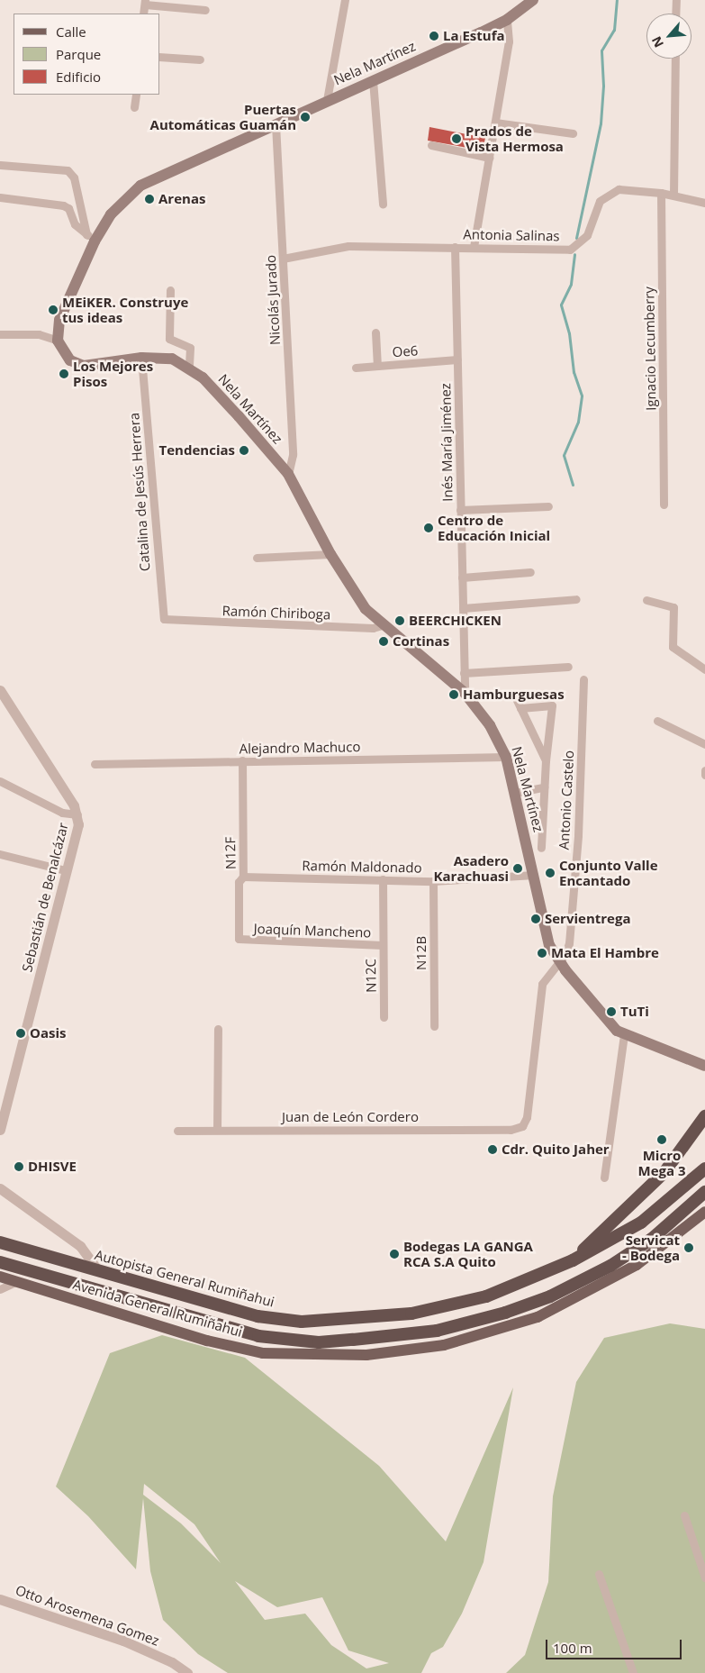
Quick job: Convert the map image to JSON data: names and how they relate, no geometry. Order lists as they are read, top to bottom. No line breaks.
{"streets":{"highway":["Autopista General Rumiñahui"],"main road":["Nela Martínez","Avenida General Rumiñahui"],"street":["Antonia Salinas","Nicolás Jurado","Ignacio Lecumberry","Oe6","Inés María Jiménez","Catalina de Jesús Herrera","Ramón Chiriboga","Alejandro Machuco","Antonio Castelo","N12F","Ramón Maldonado","Sebastián de Benalcázar","Joaquín Mancheno","N12B","N12C","Juan de León Cordero","Otto Arosemena Gomez"]},"crossings":[["Nela Martínez","Nicolás Jurado"],["Nela Martínez","Inés María Jiménez"],["Nela Martínez","Catalina de Jesús Herrera"],["Nela Martínez","Ramón Chiriboga"],["Nela Martínez","Alejandro Machuco"],["Nela Martínez","Antonio Castelo"],["Nela Martínez","Ramón Maldonado"],["Antonia Salinas","Nicolás Jurado"],["Antonia Salinas","Ignacio Lecumberry"],["Antonia Salinas","Inés María Jiménez"],["Oe6","Inés María Jiménez"],["Catalina de Jesús Herrera","Ramón Chiriboga"],["Alejandro Machuco","N12F"],["Antonio Castelo","Juan de León Cordero"],["N12F","Ramón Maldonado"],["N12F","Joaquín Mancheno"],["Ramón Maldonado","N12B"],["Ramón Maldonado","N12C"],["Joaquín Mancheno","N12C"]],"places":["La Estufa","Puertas Automáticas Guamán","Prados de Vista Hermosa","Arenas","MEiKER. Construye tus ideas","Los Mejores Pisos","Tendencias","Centro de Educación Inicial","BEERCHICKEN","Cortinas","Hamburguesas","Asadero Karachuasi","Conjunto Valle Encantado","Servientrega","Mata El Hambre","TuTi","Oasis","Micro Mega 3","Cdr. Quito Jaher","DHISVE","Servicat - Bodega","Bodegas LA GANGA RCA S.A Quito"],"legend":["Calle","Parque","Edificio"],"scale_bar":"100 m","north":"bottom left"}
